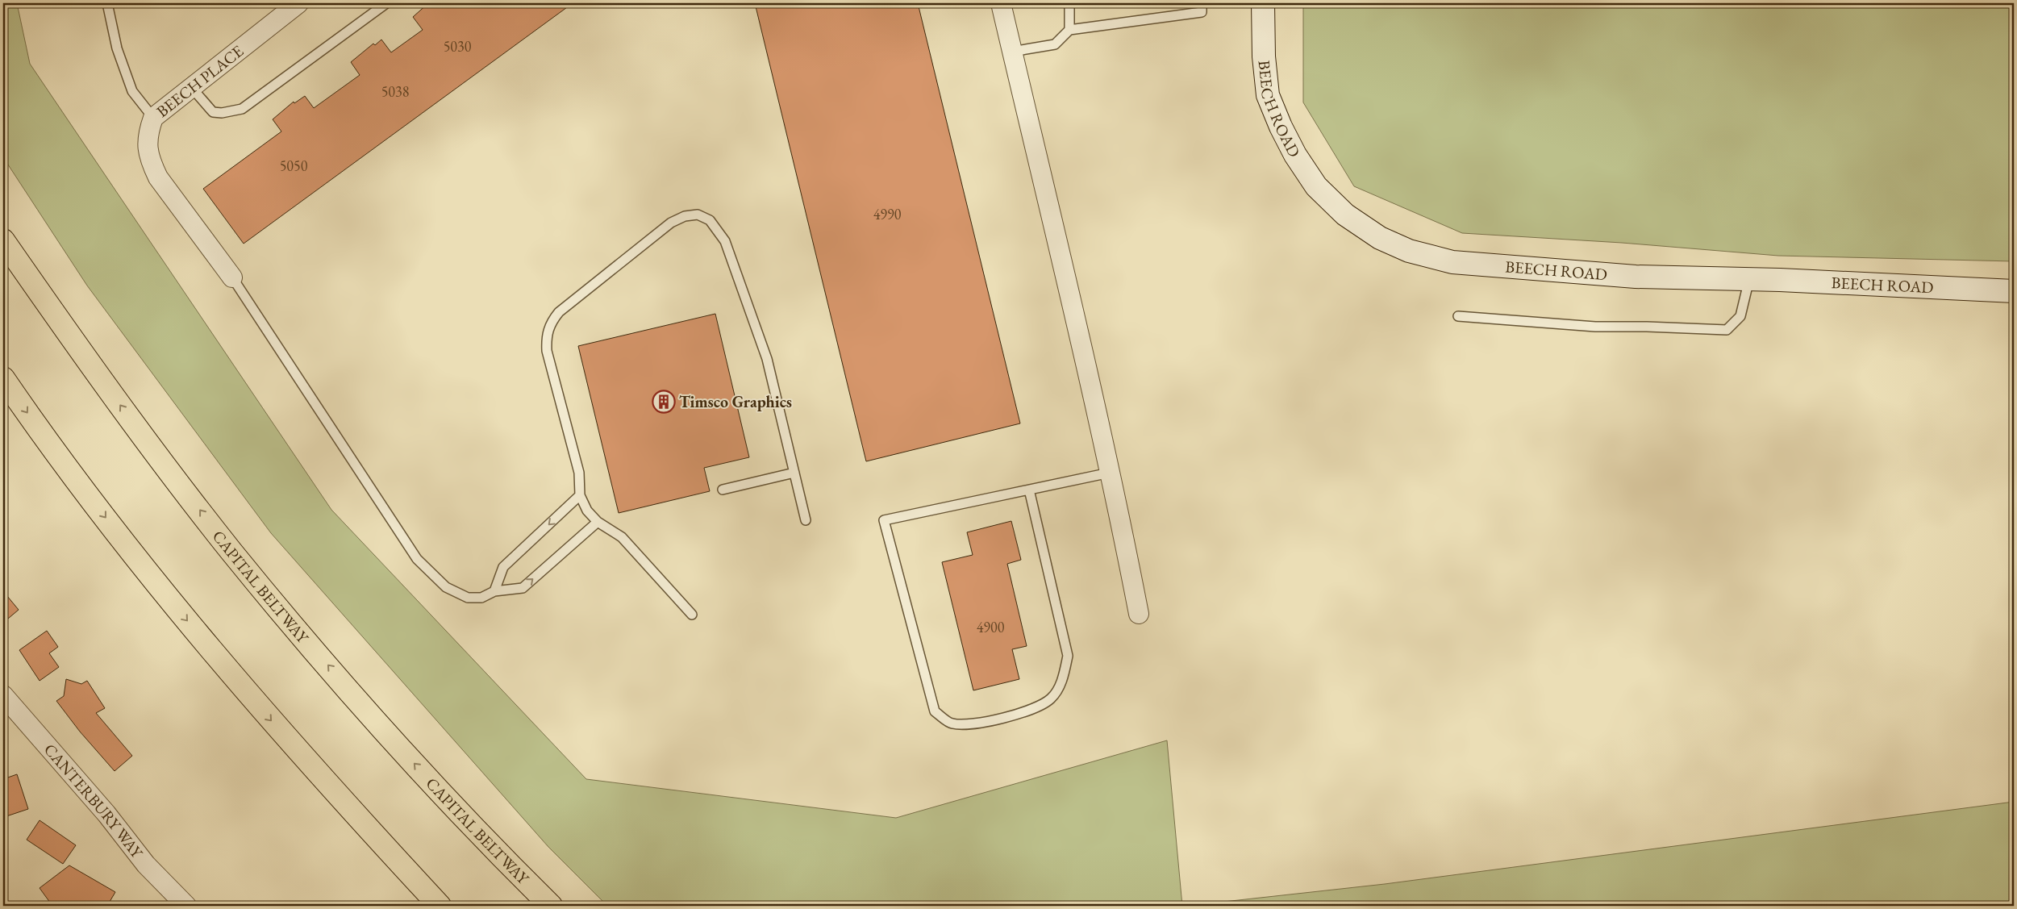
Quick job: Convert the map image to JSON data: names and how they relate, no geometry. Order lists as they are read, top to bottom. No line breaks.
{"streets":{"highway":["CAPITAL BELTWAY"],"street":["BEECH PLACE","BEECH ROAD","CANTERBURY WAY"]},"places":{"building":["Timsco Graphics"]},"house_numbers":["5030","5038","5050","4990","4900"]}
